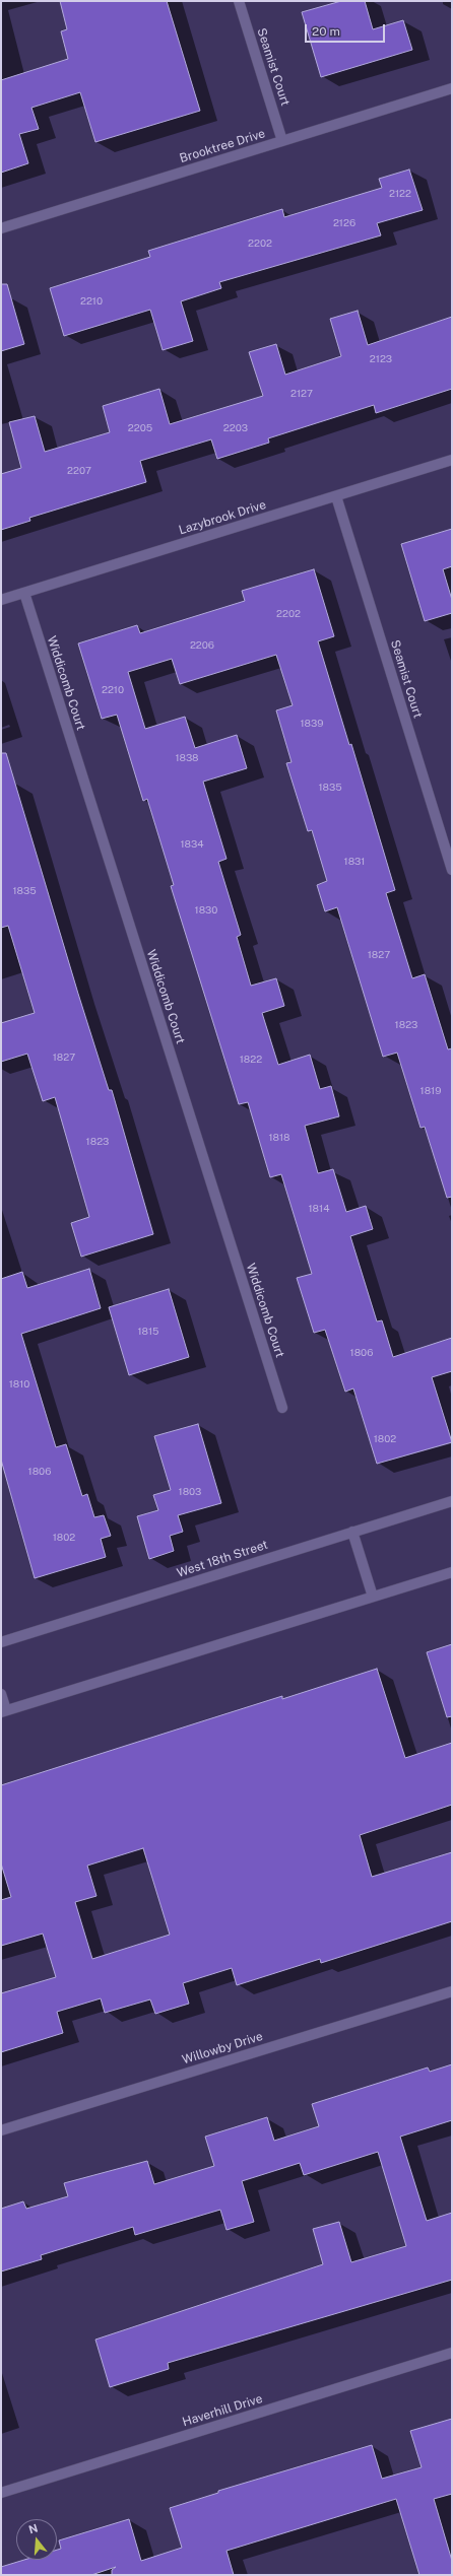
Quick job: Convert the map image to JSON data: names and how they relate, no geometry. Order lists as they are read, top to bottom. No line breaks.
{"streets":{"street":["Seamist Court","Brooktree Drive","Lazybrook Drive","Widdicomb Court","West 18th Street","Willowby Drive","Haverhill Drive"]},"crossings":[["Seamist Court","Brooktree Drive"],["Seamist Court","Lazybrook Drive"],["Lazybrook Drive","Widdicomb Court"]],"house_numbers":["2122","2126","2202","2210","2123","2127","2205","2203","2207","2202","2206","2210","1839","1838","1835","1834","1831","1835","1830","1827","1823","1827","1822","1819","1818","1823","1814","1815","1806","1810","1802","1806","1803","1802"],"scale_bar":"20 m","north":"top"}
